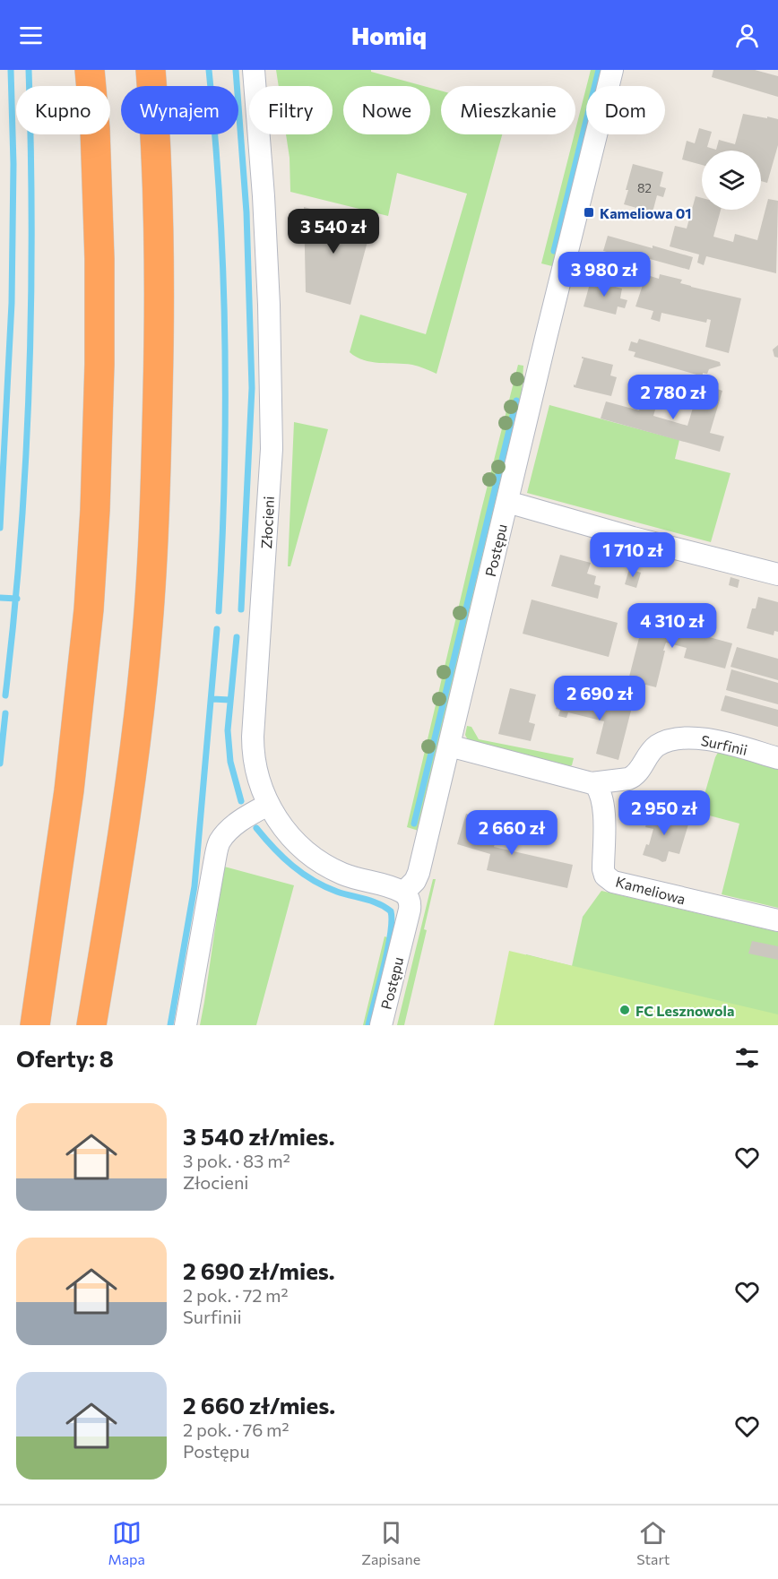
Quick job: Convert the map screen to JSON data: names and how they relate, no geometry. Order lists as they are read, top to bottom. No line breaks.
{"streets":{"street":["Złocieni","Postępu","Surfinii","Kameliowa"]},"crossings":[["Złocieni","Postępu"],["Surfinii","Kameliowa"]],"places":{"transit":["Kameliowa 01"],"other":["FC Lesznowola"]},"house_numbers":["82"],"page":{"header":"Homiq","chip":["Kupno","Wynajem","Filtry","Nowe","Mieszkanie","Dom"],"price":["3 540 zł","3 980 zł","2 780 zł","1 710 zł","4 310 zł","2 690 zł","2 950 zł","2 660 zł"],"heading":"Oferty: 8","list":[{"name":"3 540 zł/mies.","note":"3 pok. · 83 m² · Złocieni"},{"name":"2 690 zł/mies.","note":"2 pok. · 72 m² · Surfinii"},{"name":"2 660 zł/mies.","note":"2 pok. · 76 m² · Postępu"}],"tabs":["Mapa","Zapisane","Start"]}}
